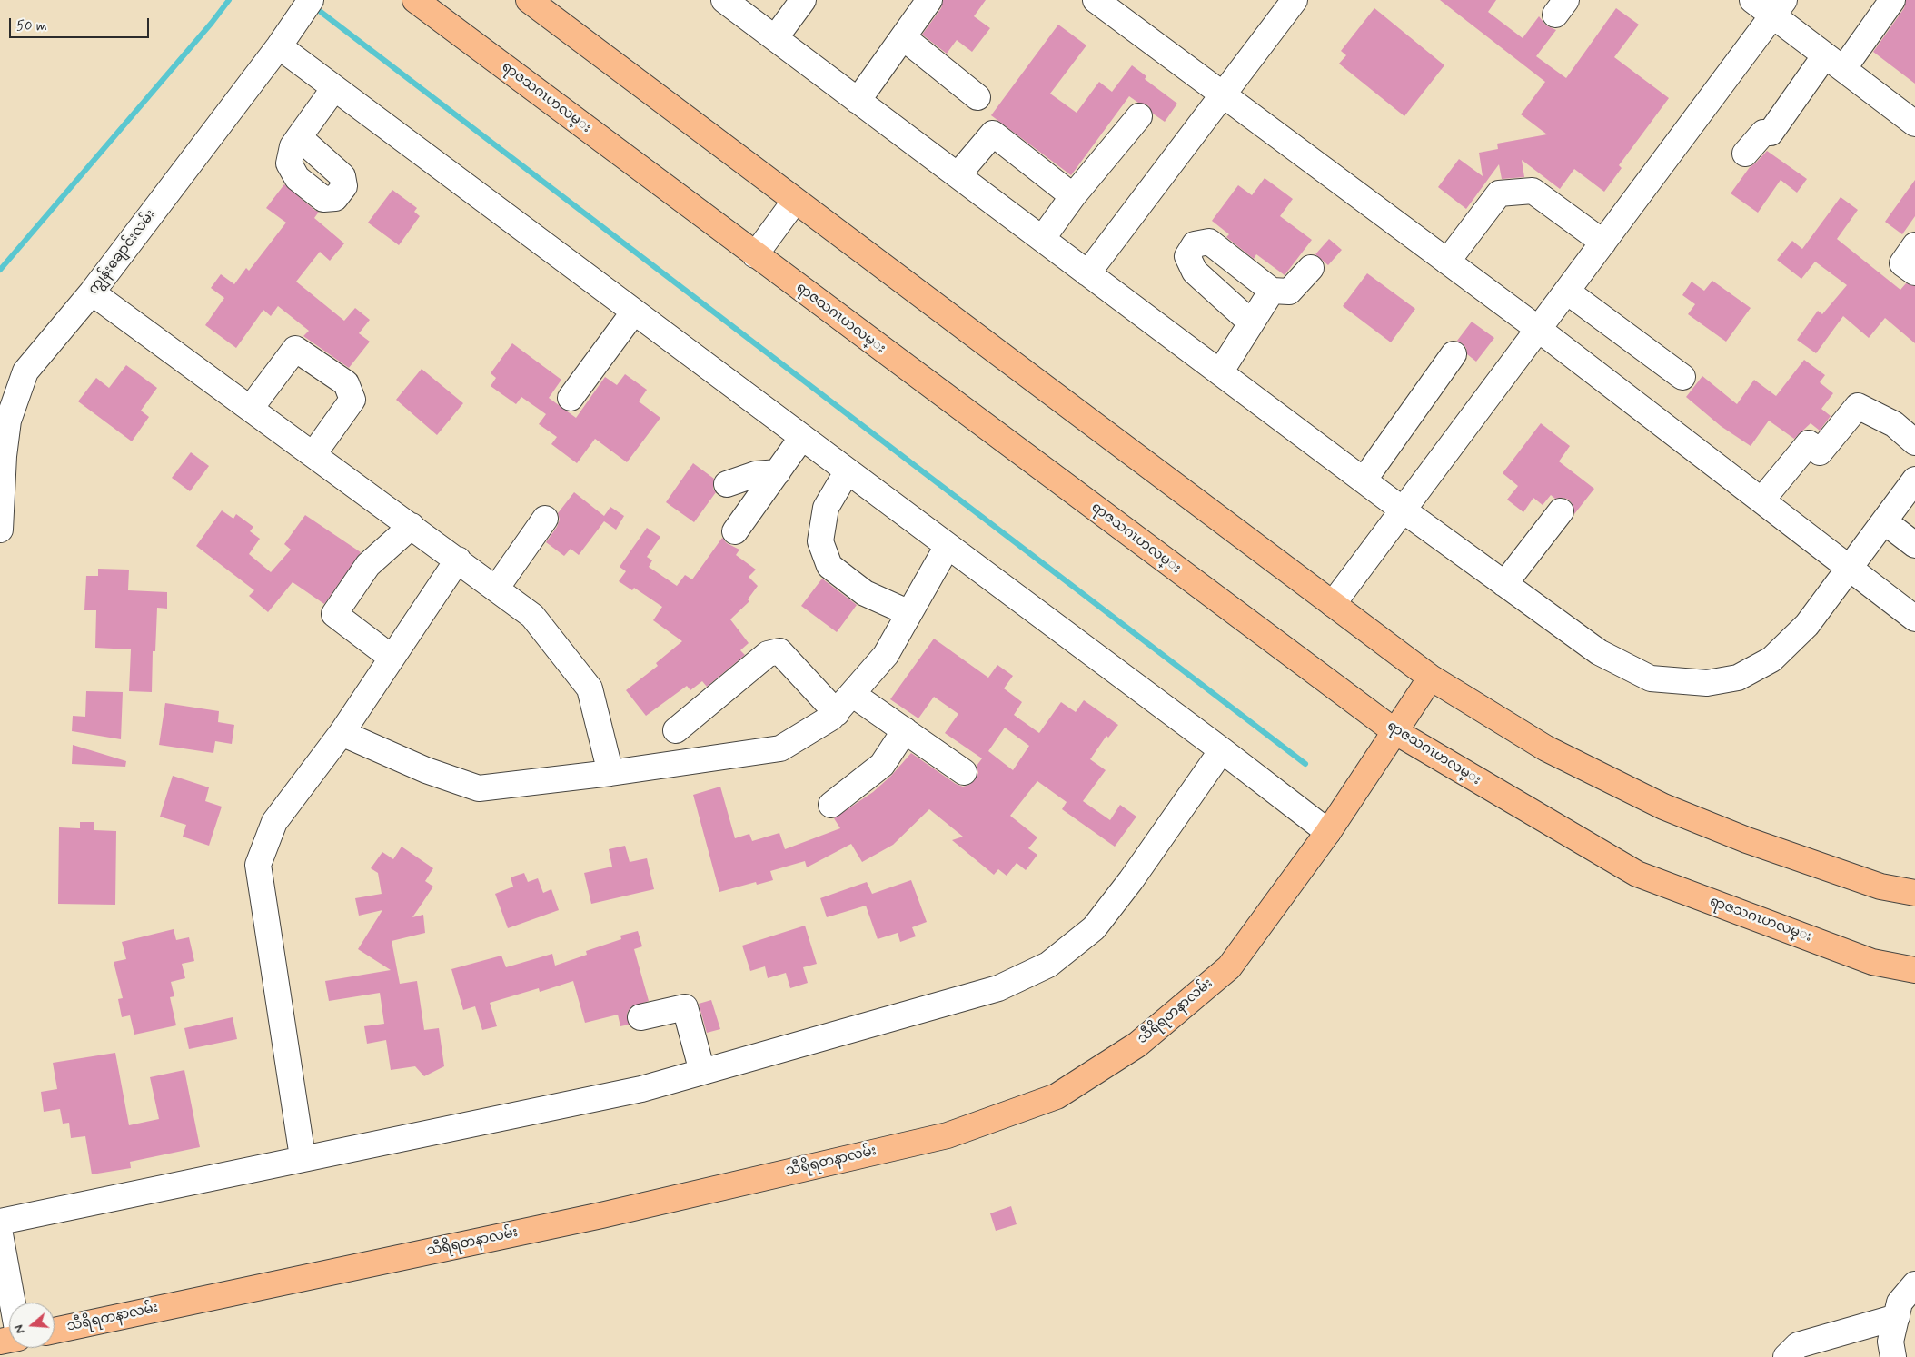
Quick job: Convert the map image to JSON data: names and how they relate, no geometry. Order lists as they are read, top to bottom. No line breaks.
{"streets":{"main road":["ရာဇသဂၤဟလမ္း","သီရိရတနာလမ်း"],"street":["ကျွန်းချောင်းလမ်း"]},"crossings":[["ရာဇသဂၤဟလမ္း","သီရိရတနာလမ်း"]],"scale_bar":"50 m","north":"left"}
